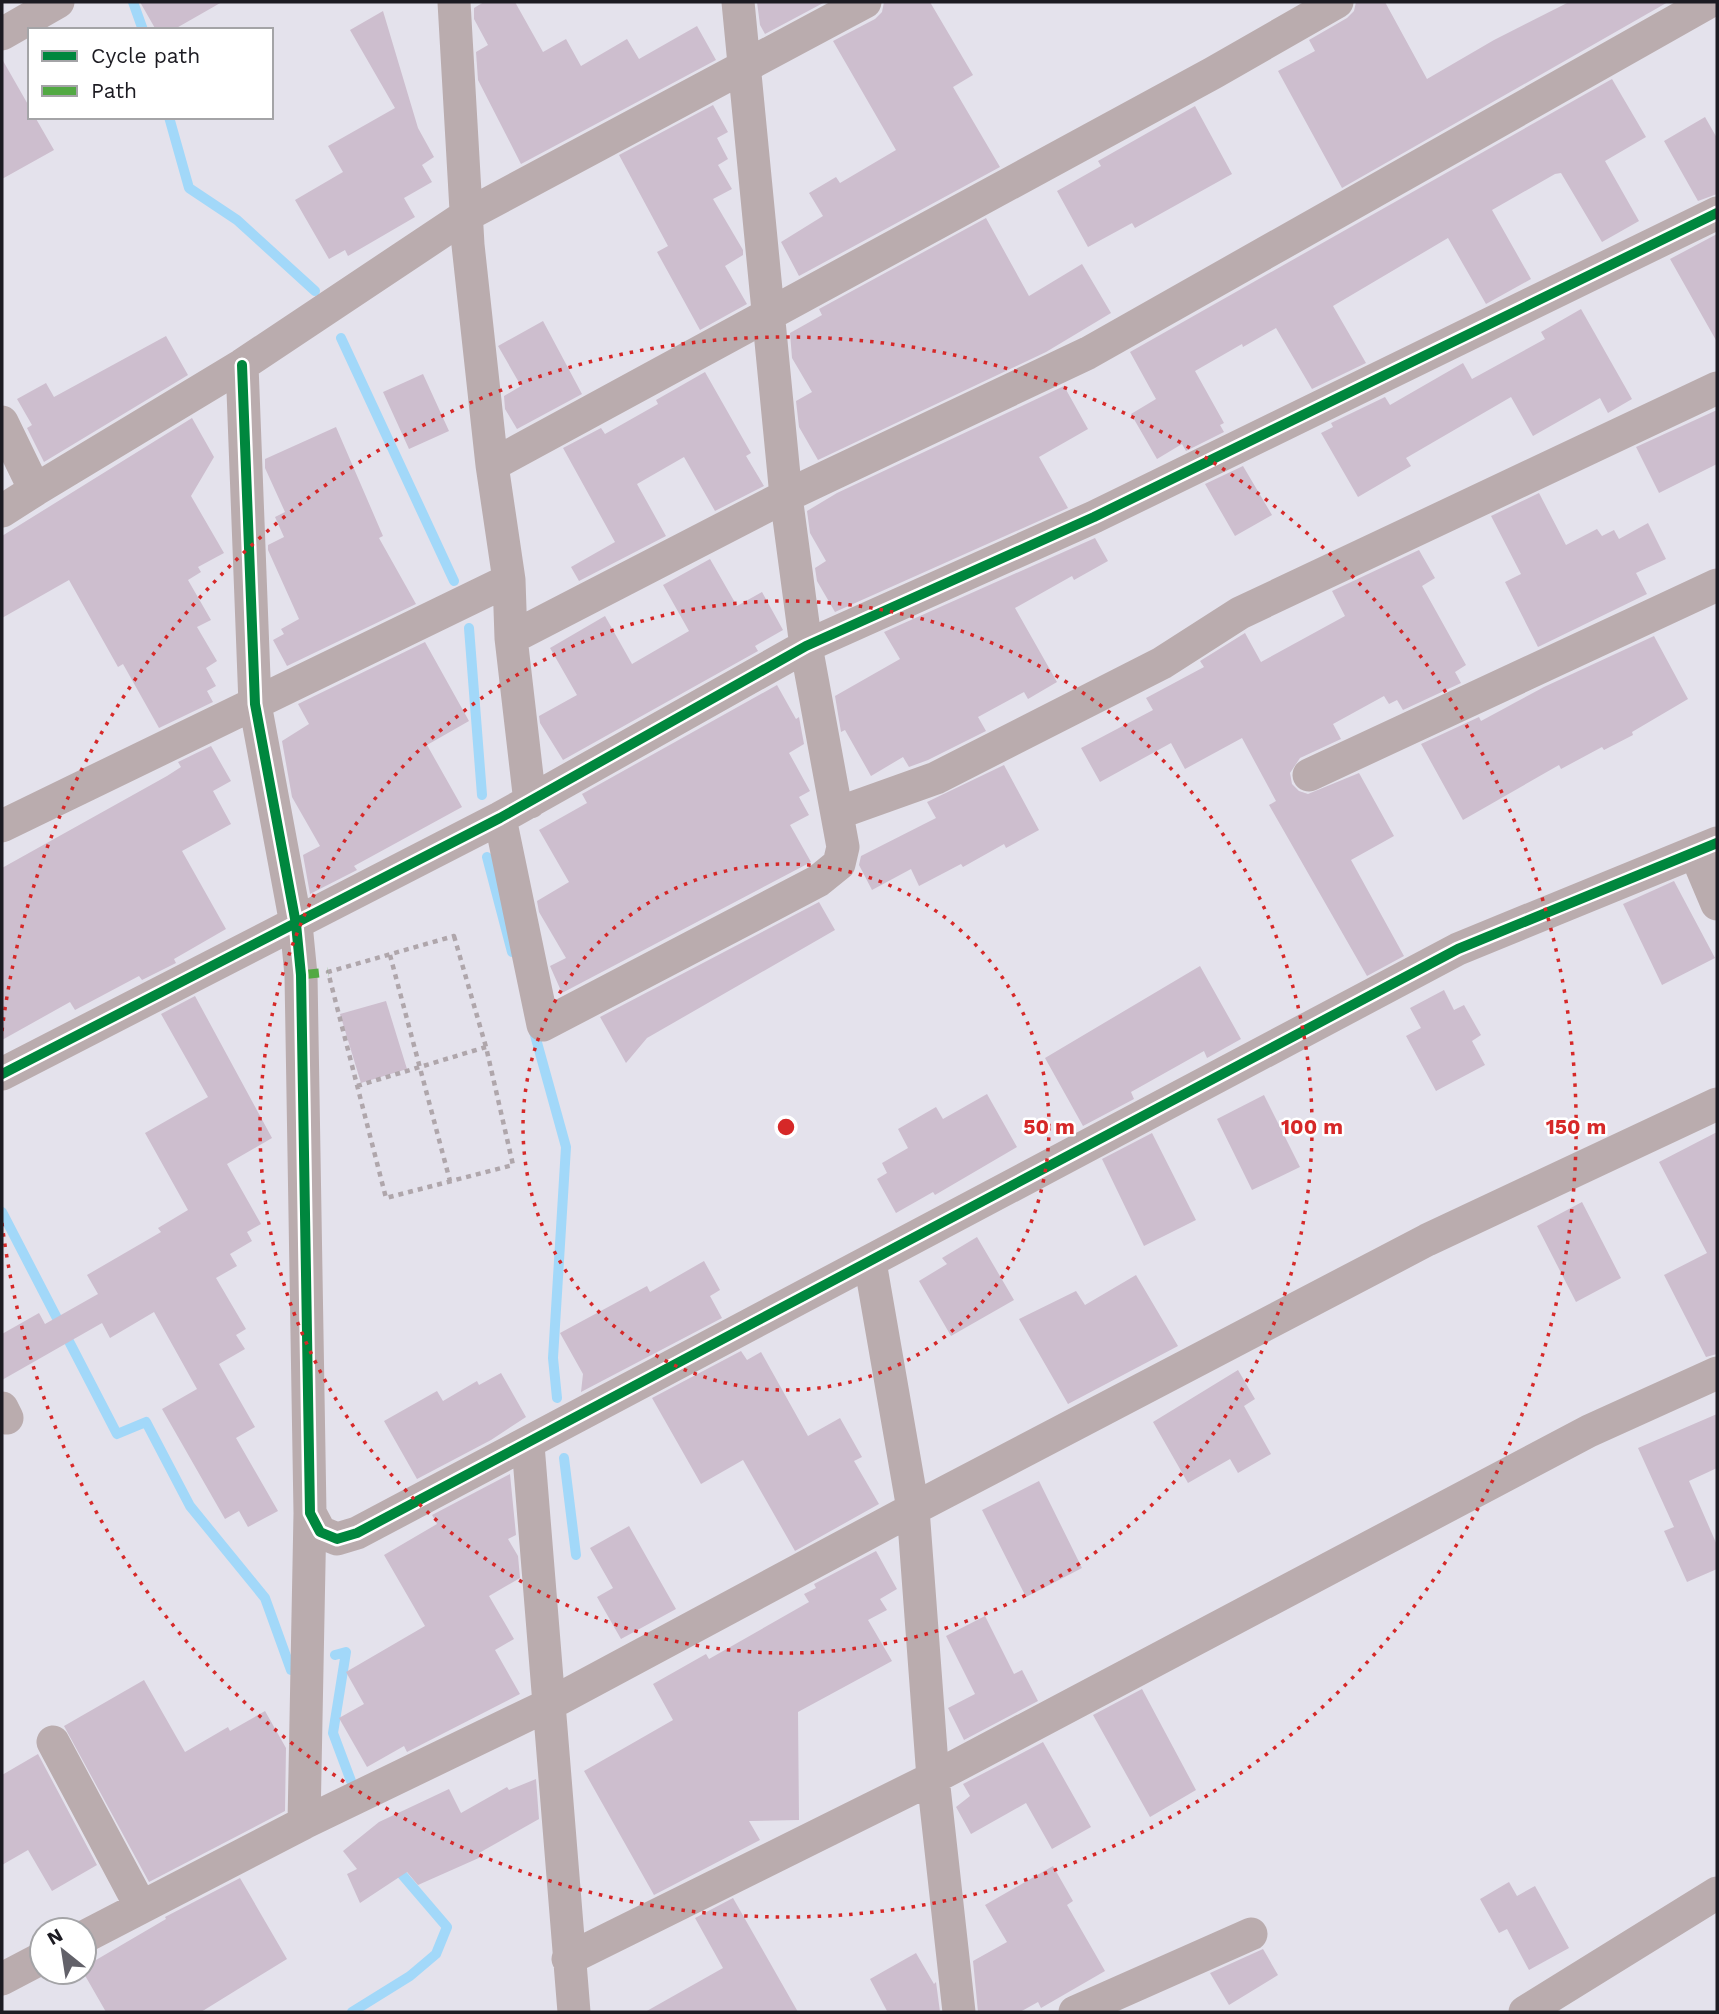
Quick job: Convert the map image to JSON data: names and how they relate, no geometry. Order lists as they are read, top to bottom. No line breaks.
{"legend":["Cycle path","Path"],"north":"top left","rings":["50 m","100 m","150 m"]}
